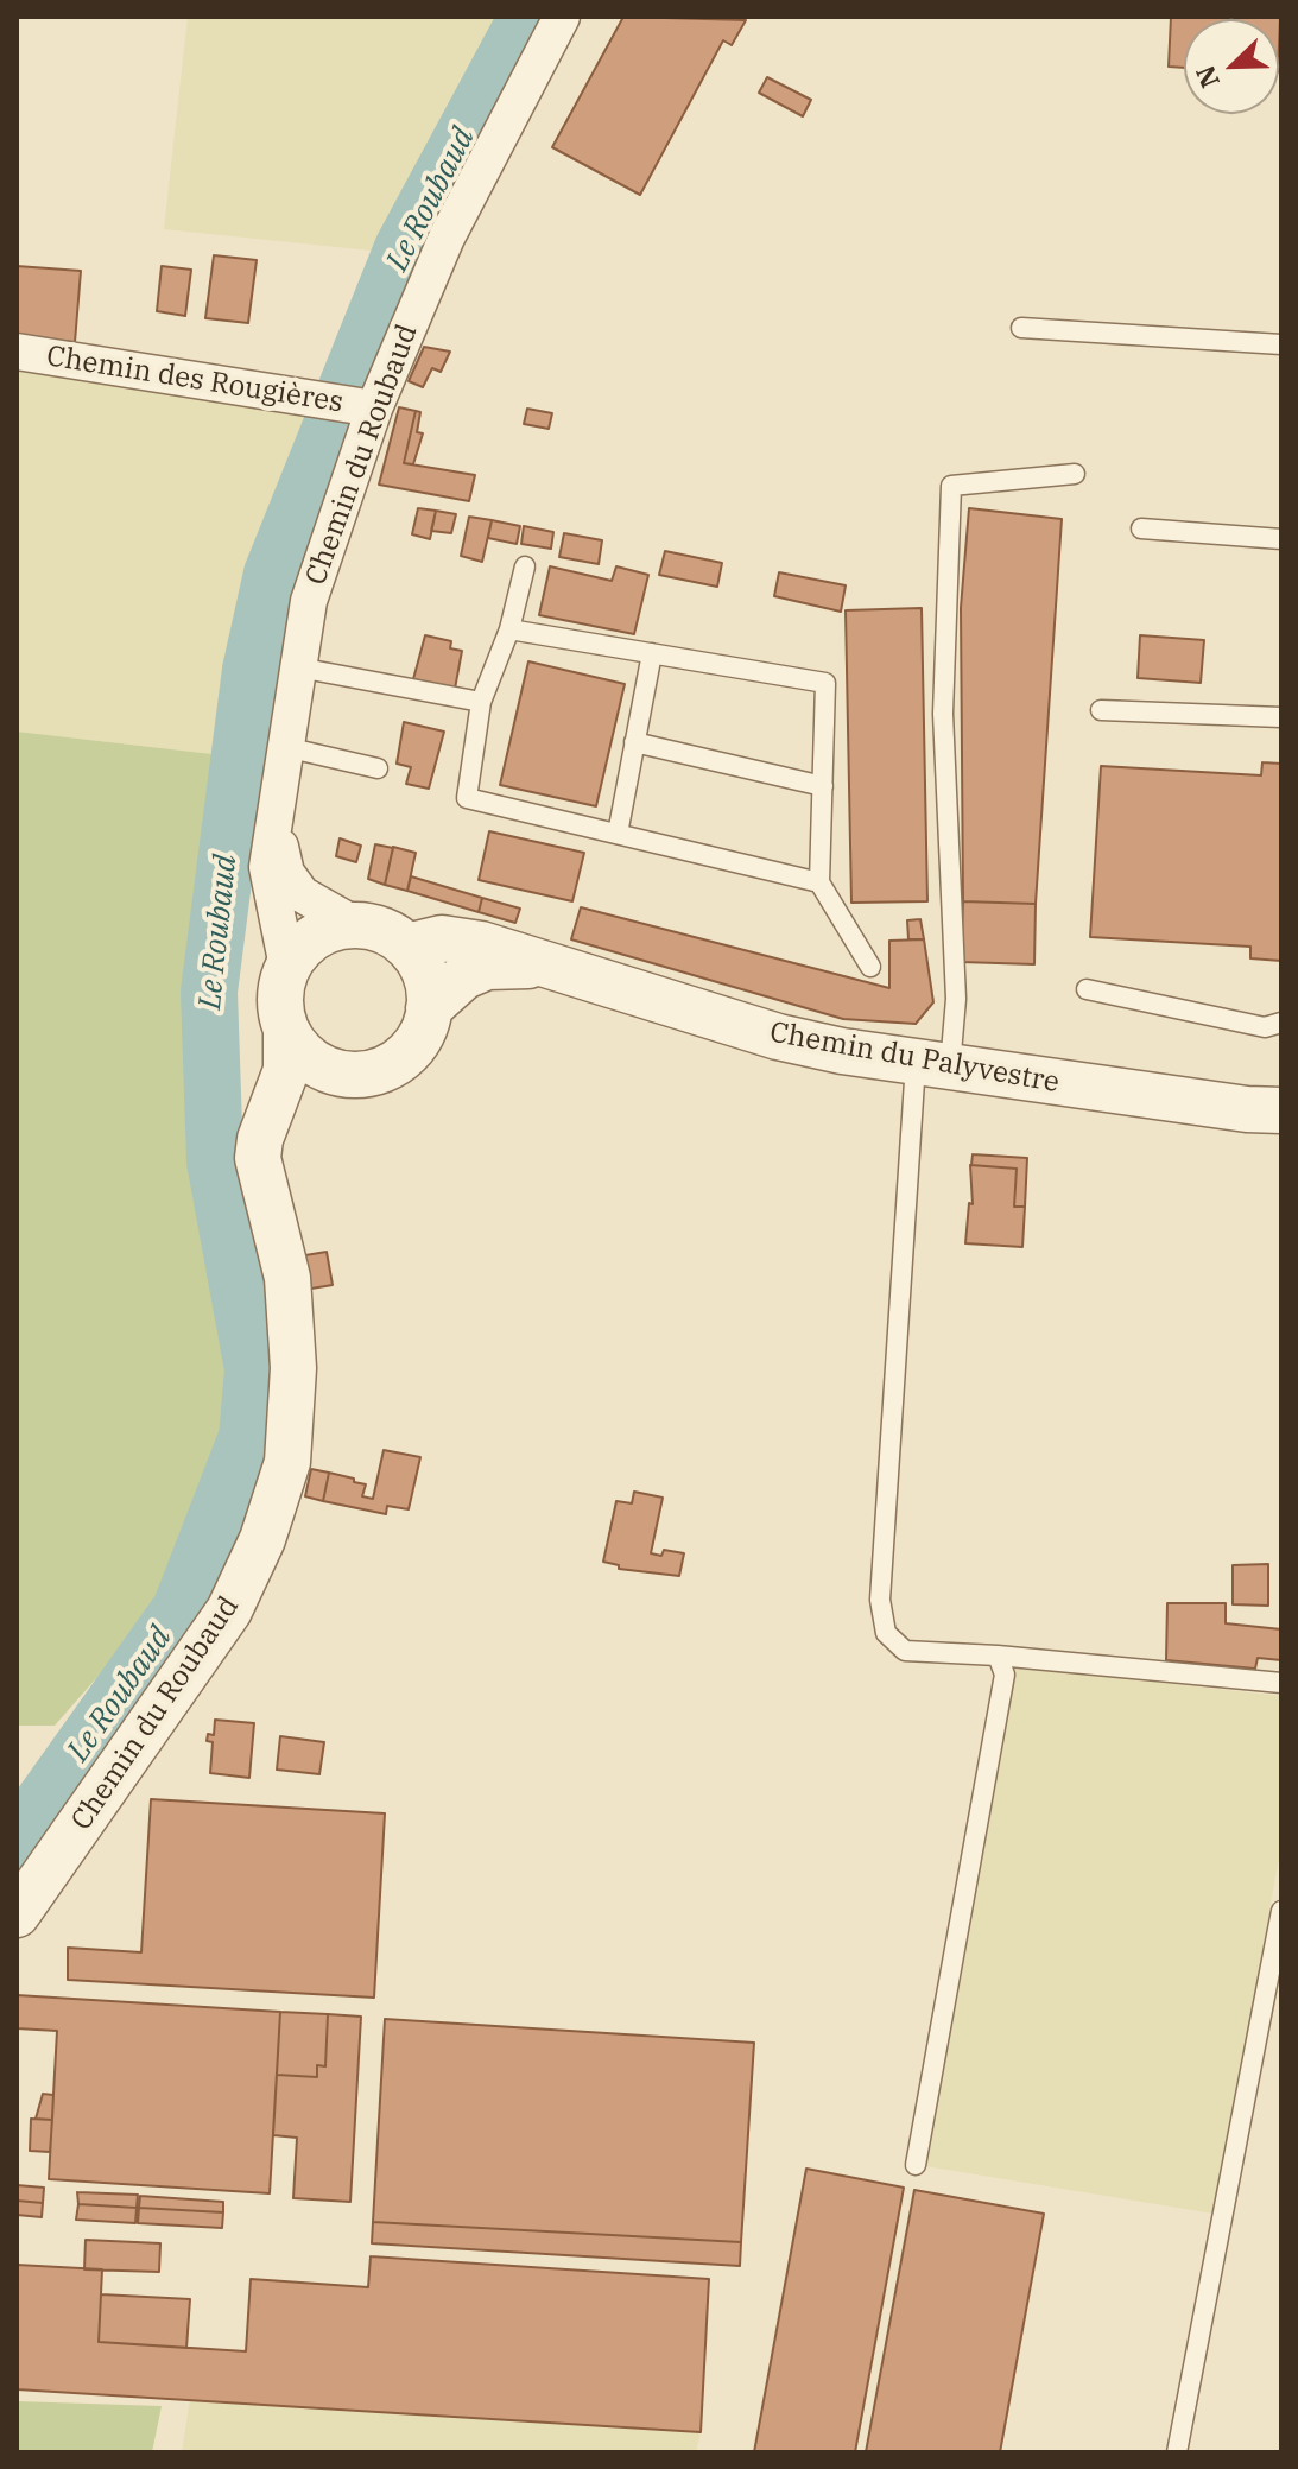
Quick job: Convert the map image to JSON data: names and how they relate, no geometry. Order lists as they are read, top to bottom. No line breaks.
{"streets":{"street":["Chemin des Rougières","Chemin du Roubaud","Chemin du Palyvestre"]},"crossings":[["Chemin des Rougières","Chemin du Roubaud"],["Chemin du Roubaud","Chemin du Palyvestre"]],"water":["Le Roubaud"],"north":"bottom left"}
